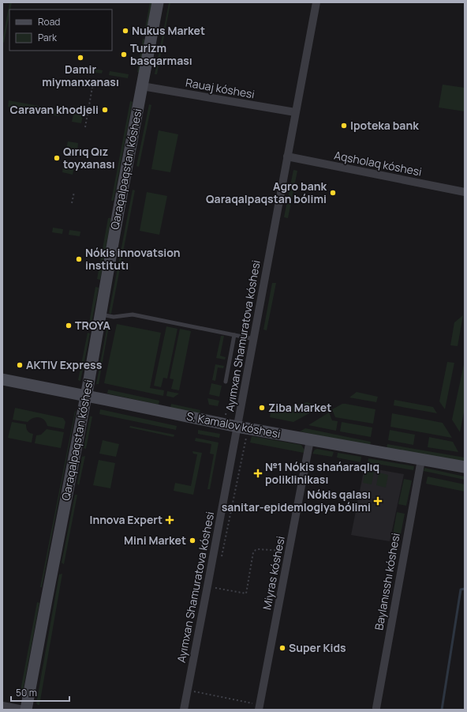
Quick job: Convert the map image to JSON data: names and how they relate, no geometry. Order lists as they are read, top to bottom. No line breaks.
{"streets":{"street":["Rauaj kóshesi","Aqsholaq kóshesi","Qaraqalpaqstan kóshesi","Ayımxan Shamuratova kóshesi","S. Kamalov kóshesi","Miyras kóshesi","Baylanısshı kóshesi"]},"crossings":[["Rauaj kóshesi","Qaraqalpaqstan kóshesi"],["Rauaj kóshesi","Ayımxan Shamuratova kóshesi"],["Aqsholaq kóshesi","Ayımxan Shamuratova kóshesi"],["Qaraqalpaqstan kóshesi","S. Kamalov kóshesi"],["Ayımxan Shamuratova kóshesi","S. Kamalov kóshesi"],["S. Kamalov kóshesi","Miyras kóshesi"],["S. Kamalov kóshesi","Baylanısshı kóshesi"]],"places":{"other":["Nukus Market","Turizm basqarması","Damir miymanxanası","Caravan khodjeli","Ipoteka bank","Qırıq Qız toyxanası","Agro bank Qaraqalpaqstan bólimi","Nókis innovatsion institutı","TROYA","AKTIV Express","Ziba Market","Mini Market","Super Kids"],"health":["№1 Nókis shańaraqlıq poliklinikası","Nókis qalası sanitar-epidemlogiya bólimi","Innova Expert"]},"legend":["Road","Park"],"scale_bar":"50 m"}
